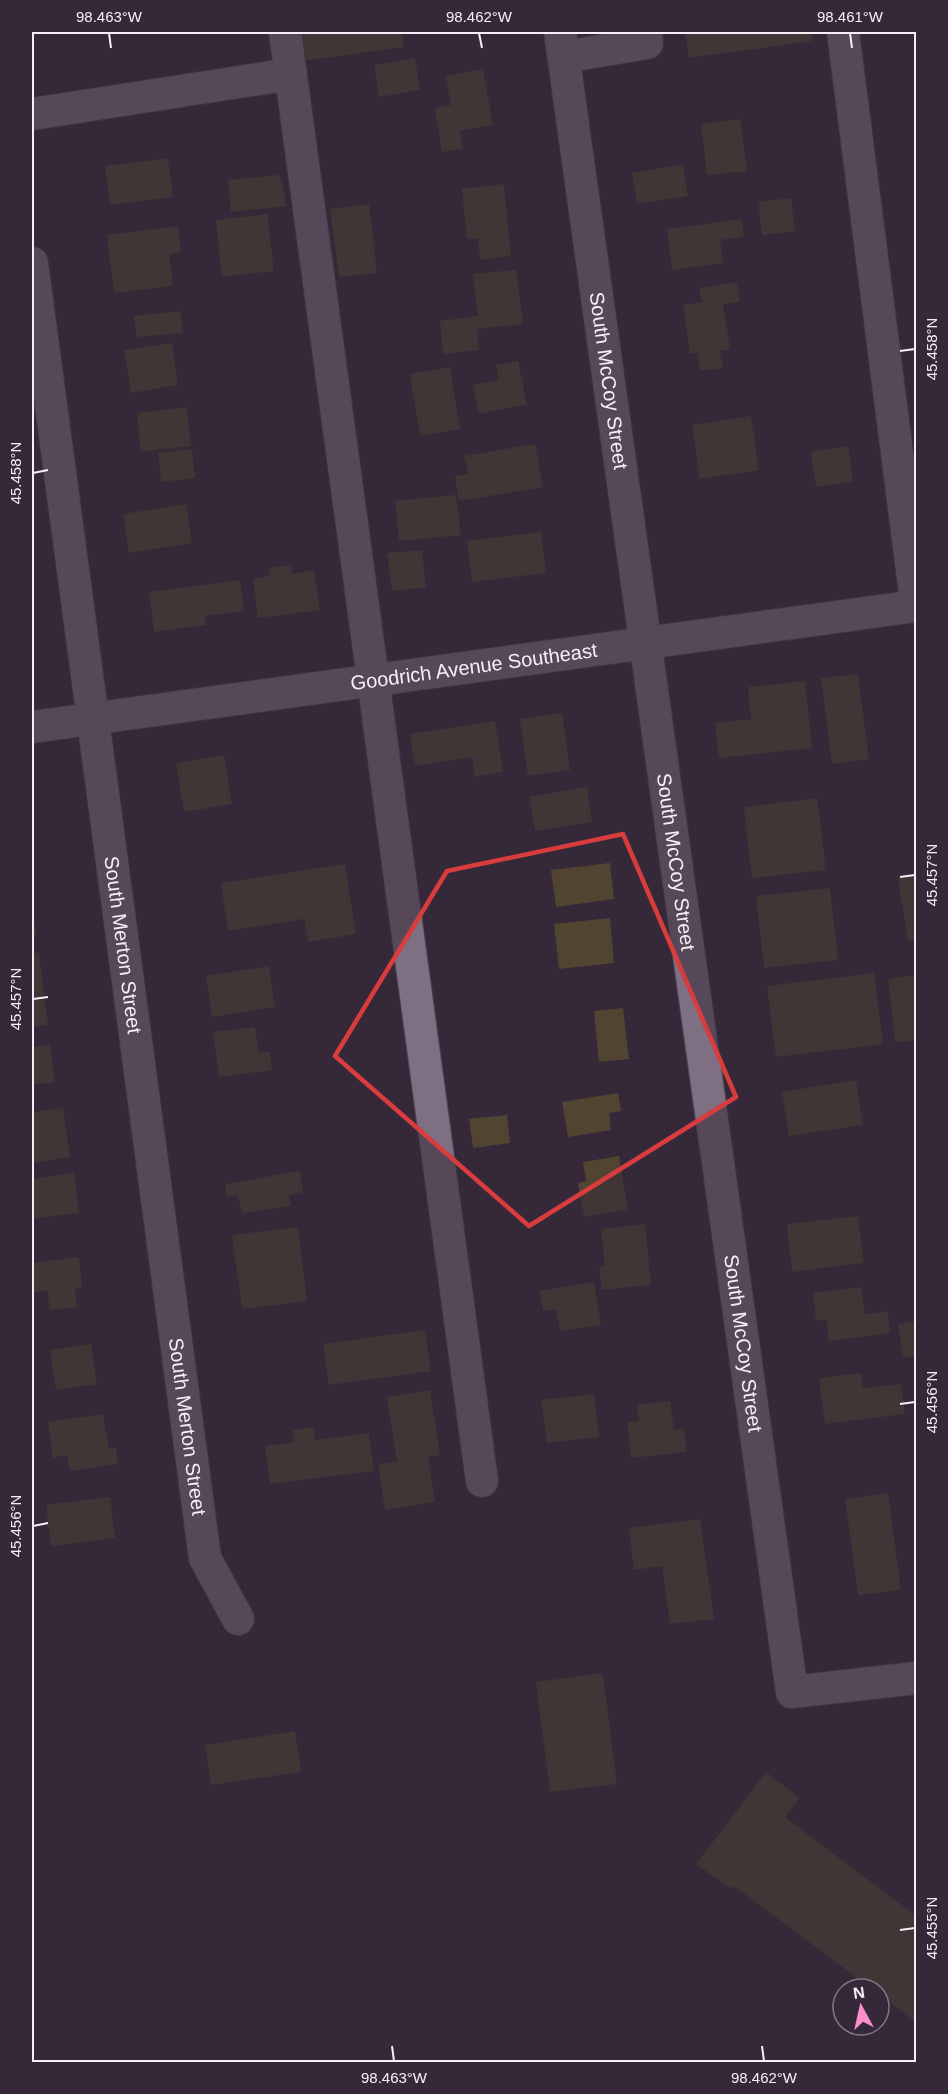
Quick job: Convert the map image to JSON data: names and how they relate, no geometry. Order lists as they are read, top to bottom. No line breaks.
{"streets":{"street":["South McCoy Street","Goodrich Avenue Southeast","South Merton Street"]},"crossings":[["South McCoy Street","Goodrich Avenue Southeast"],["Goodrich Avenue Southeast","South Merton Street"]],"north":"top","coordinates":["98.463°W","98.462°W","98.461°W","45.458°N","45.457°N","45.456°N","45.455°N"]}
